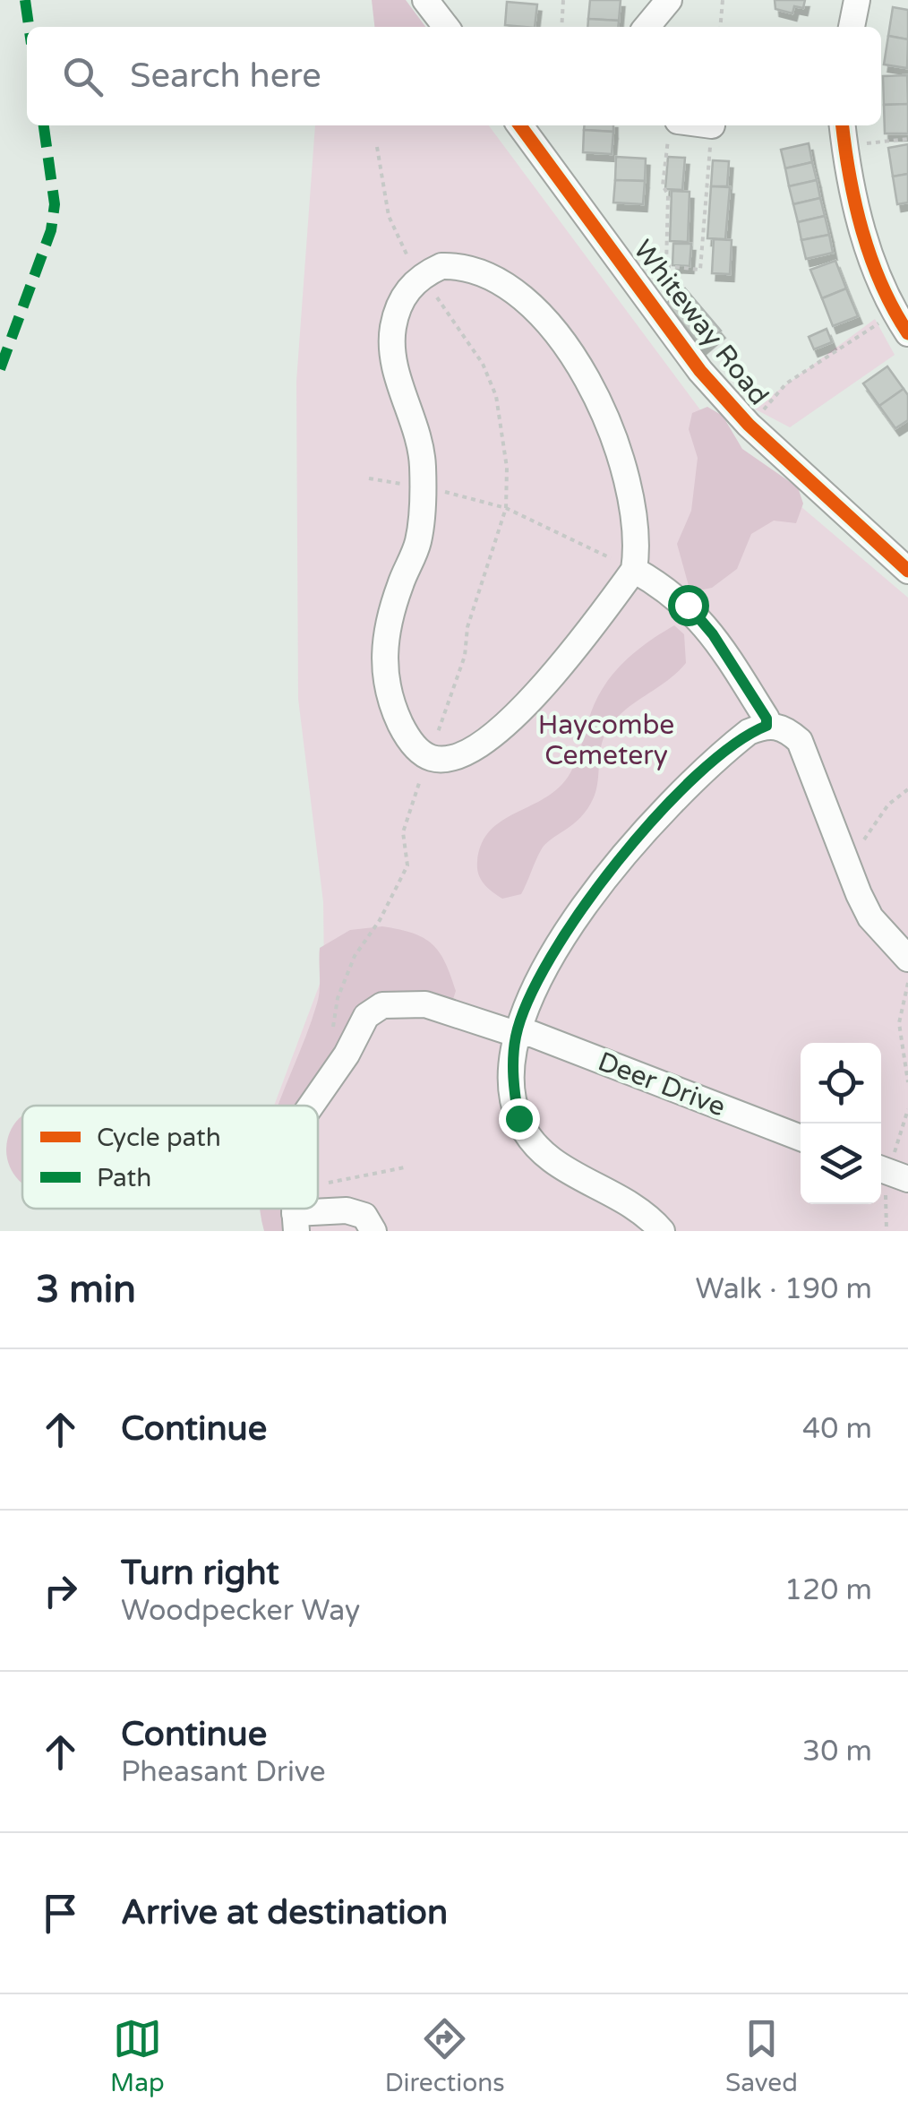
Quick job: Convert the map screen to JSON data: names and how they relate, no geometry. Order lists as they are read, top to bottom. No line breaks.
{"streets":{"street":["Whiteway Road","Deer Drive"]},"parks":["Haycombe Cemetery"],"legend":["Cycle path","Path"],"page":{"search":"Search here","heading":["3 min","Walk · 190 m"],"list":[["Continue","40 m"],["Turn right","Woodpecker Way","120 m"],["Continue","Pheasant Drive","30 m"],"Arrive at destination"],"nav":["Map","Directions","Saved"]}}
